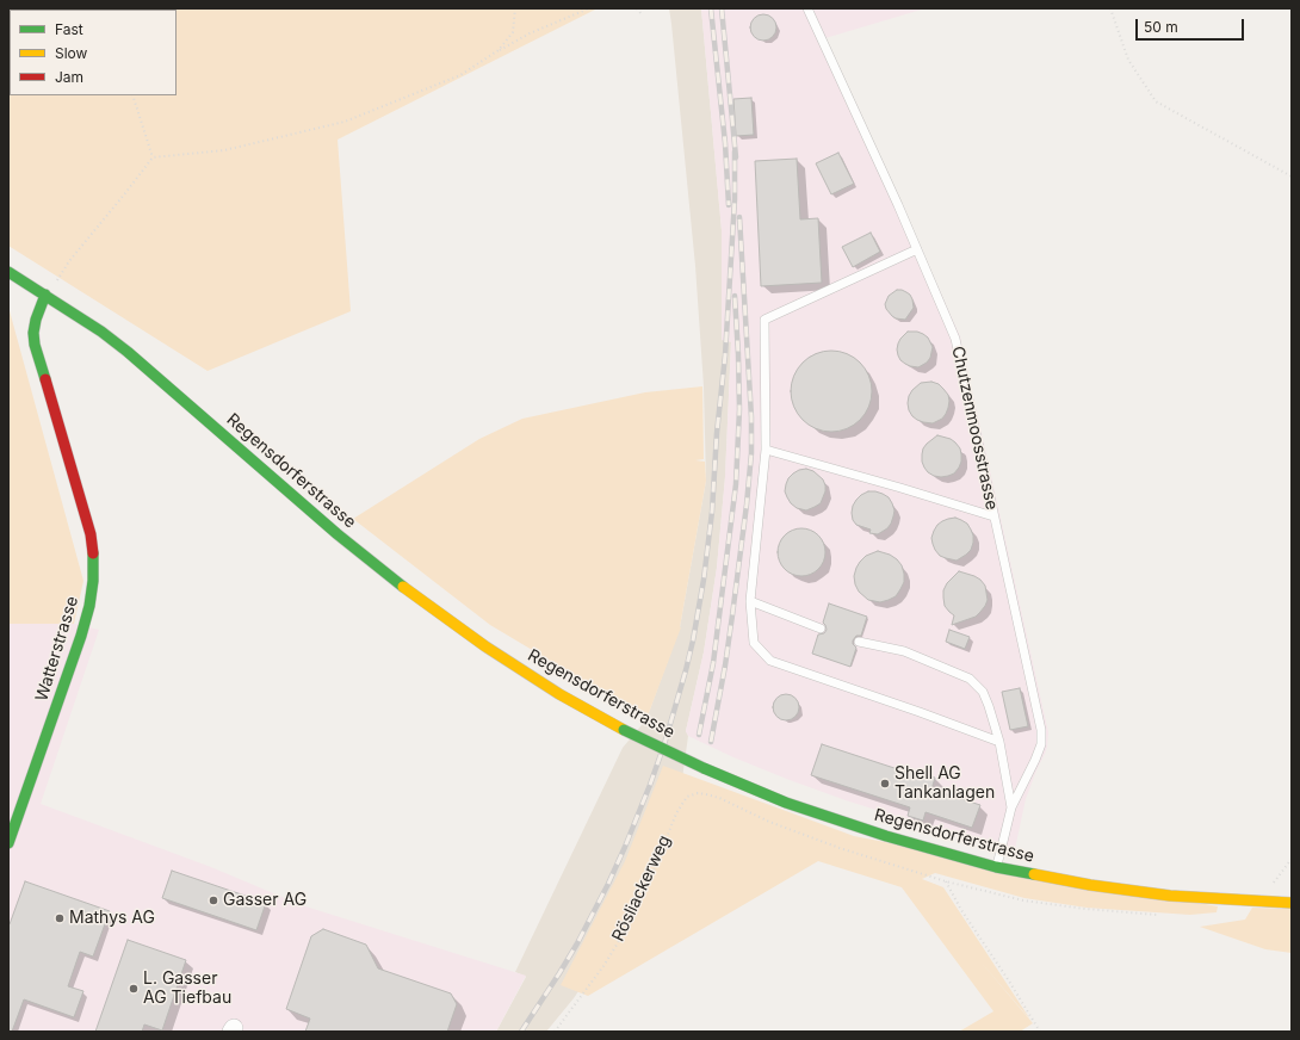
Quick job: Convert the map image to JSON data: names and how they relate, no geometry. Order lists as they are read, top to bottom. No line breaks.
{"streets":{"street":["Regensdorferstrasse","Watterstrasse"],"lane":["Chutzenmoosstrasse"],"path":["Rösliackerweg"]},"crossings":[["Chutzenmoosstrasse","Regensdorferstrasse"],["Regensdorferstrasse","Watterstrasse"]],"places":["Shell AG Tankanlagen","Gasser AG","Mathys AG","L. Gasser AG Tiefbau"],"legend":["Fast","Slow","Jam"],"scale_bar":"50 m"}
